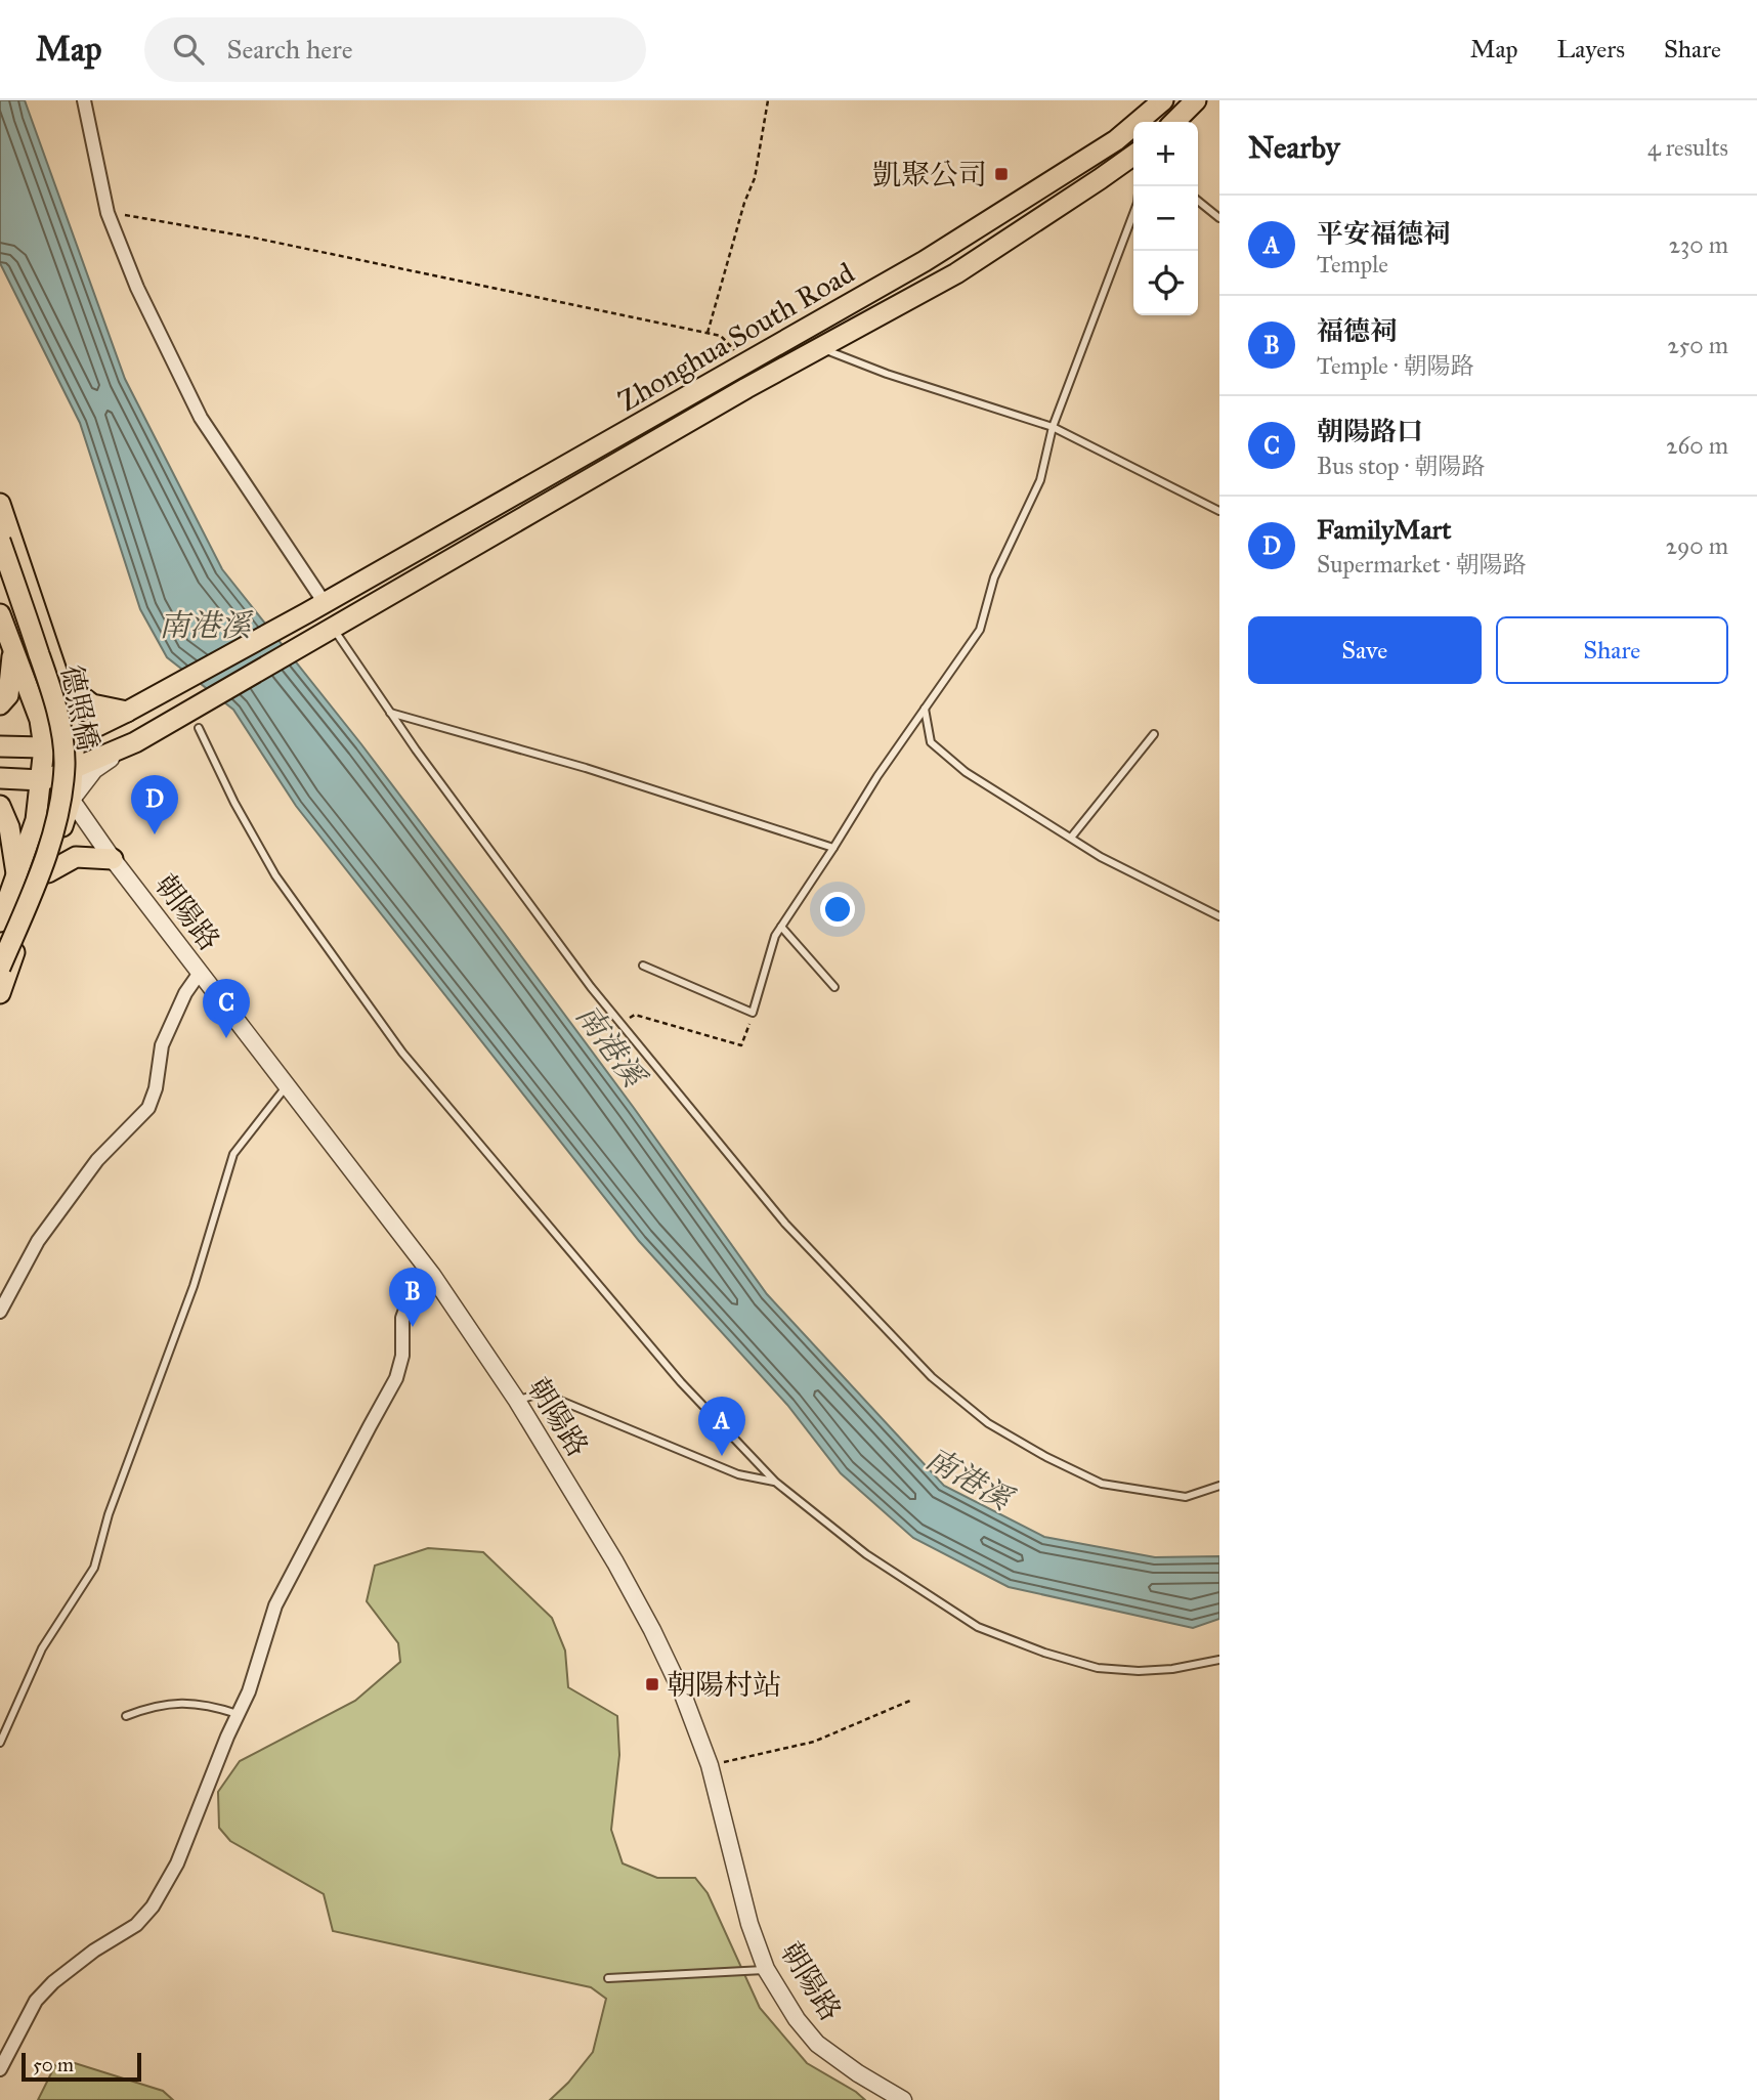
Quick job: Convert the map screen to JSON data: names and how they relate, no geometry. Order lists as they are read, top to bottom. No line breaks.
{"streets":{"main road":["Zhonghua South Road","德照橋"],"street":["朝陽路"]},"water":["南港溪"],"places":{"transit":["凱聚公司","朝陽村站"]},"scale_bar":"50 m","page":{"header":"Map","search":"Search here","nav":["Map","Layers","Share"],"heading":["Nearby","4 results"],"map_buttons":["+","−"],"list":[{"mark":"A","name":"平安福德祠","note":"Temple","value":"230 m"},{"mark":"B","name":"福德祠","note":"Temple · 朝陽路","value":"250 m"},{"mark":"C","name":"朝陽路口","note":"Bus stop · 朝陽路","value":"260 m"},{"mark":"D","name":"FamilyMart","note":"Supermarket · 朝陽路","value":"290 m"}],"buttons":["Save","Share"],"pins":["D","C","B","A"],"scale":"50 m"}}
